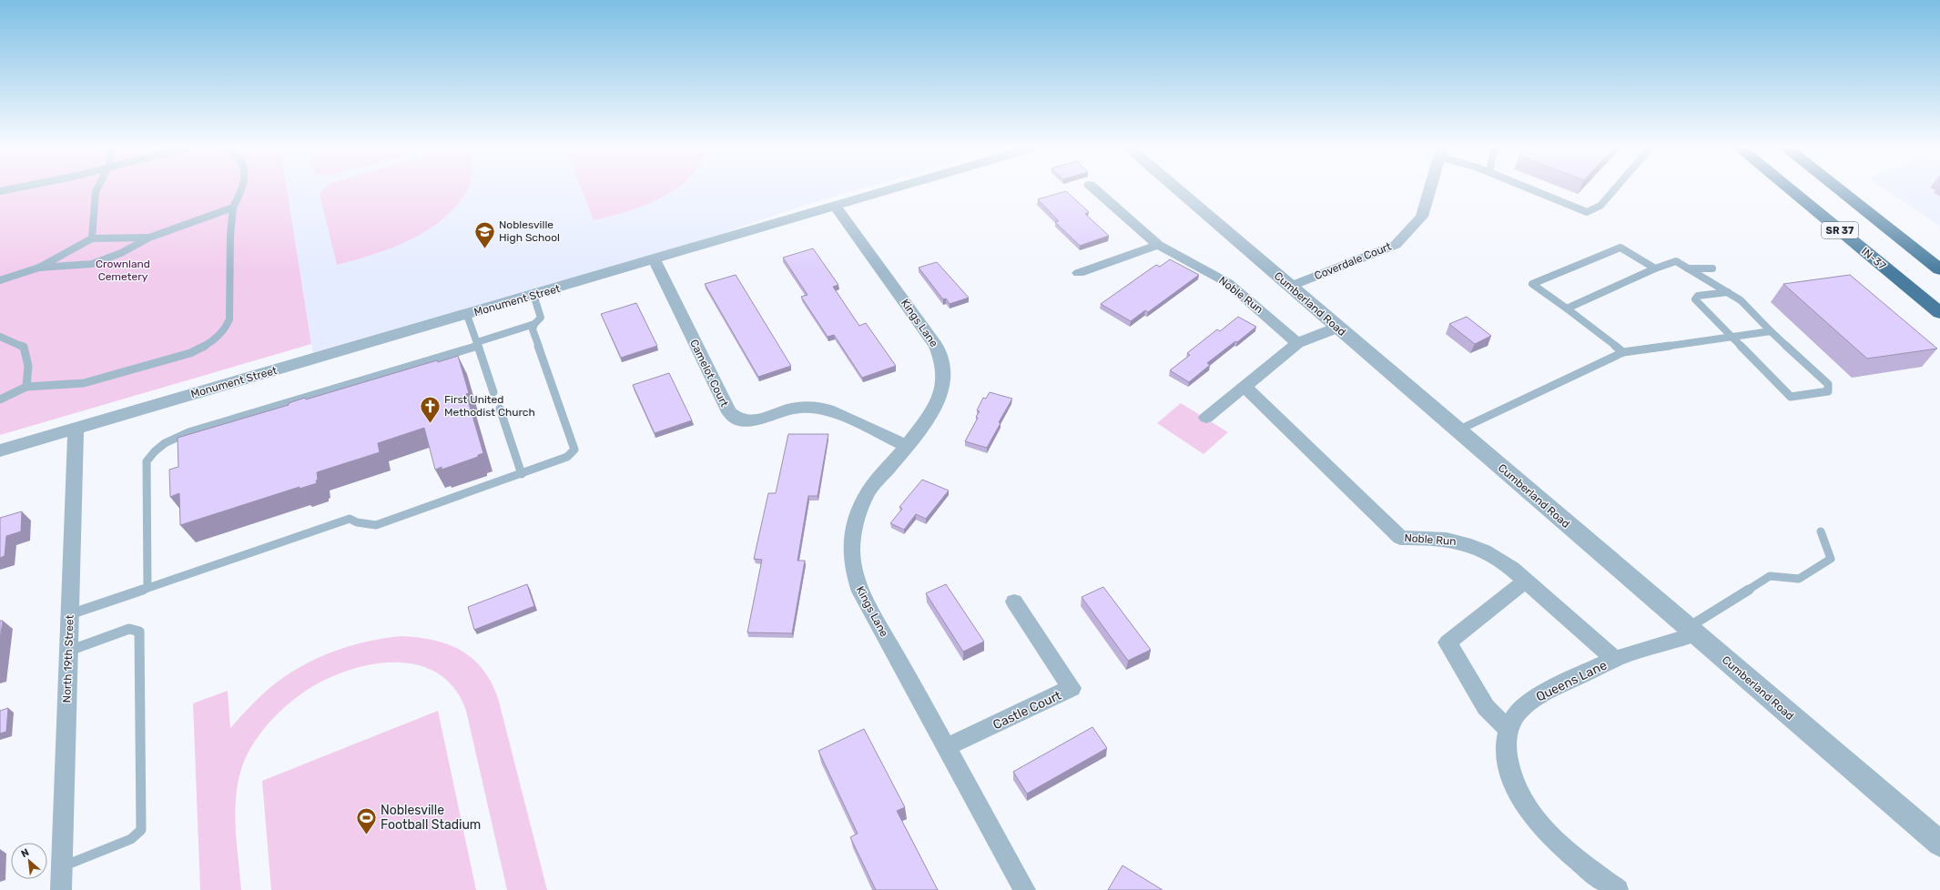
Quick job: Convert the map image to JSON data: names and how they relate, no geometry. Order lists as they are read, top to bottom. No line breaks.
{"streets":{"highway":["SR 37","IN-37"],"street":["Coverdale Court","Noble Run","Monument Street","Cumberland Road","Kings Lane","Camelot Court","North 19th Street","Queens Lane","Castle Court"]},"crossings":[["Coverdale Court","Cumberland Road"],["Noble Run","Queens Lane"],["Monument Street","Kings Lane"],["Monument Street","Camelot Court"],["Monument Street","North 19th Street"],["Cumberland Road","Queens Lane"],["Kings Lane","Camelot Court"],["Kings Lane","Castle Court"]],"parks":["Crownland Cemetery"],"places":{"school or university":["Noblesville High School"],"church":["First United Methodist Church"],"sports":["Noblesville Football Stadium"]},"north":"top left"}
